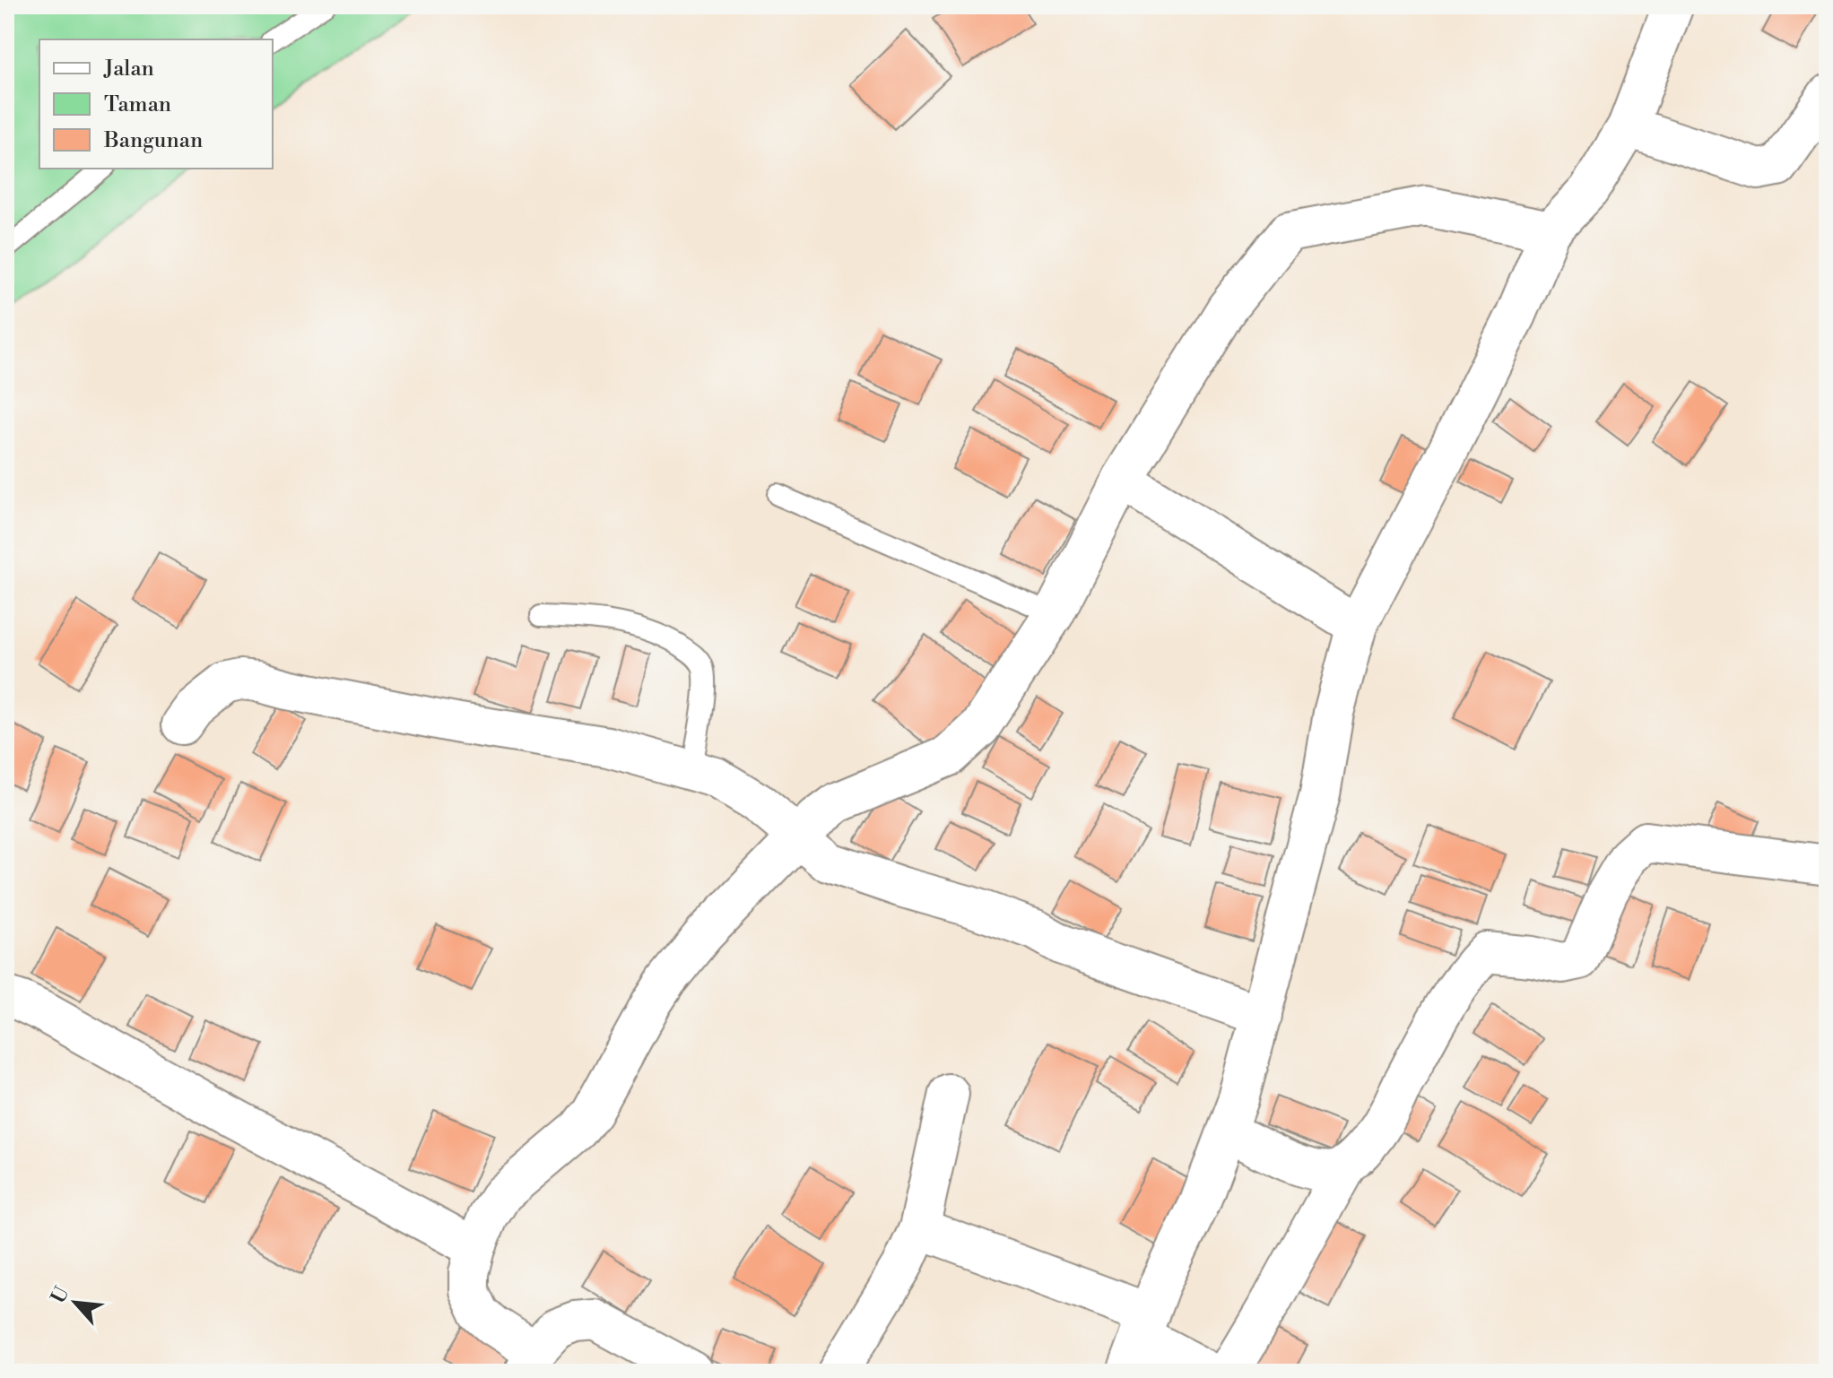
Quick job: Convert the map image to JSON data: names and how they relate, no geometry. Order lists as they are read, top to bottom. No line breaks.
{"legend":["Jalan","Taman","Bangunan"],"north":"top left"}
